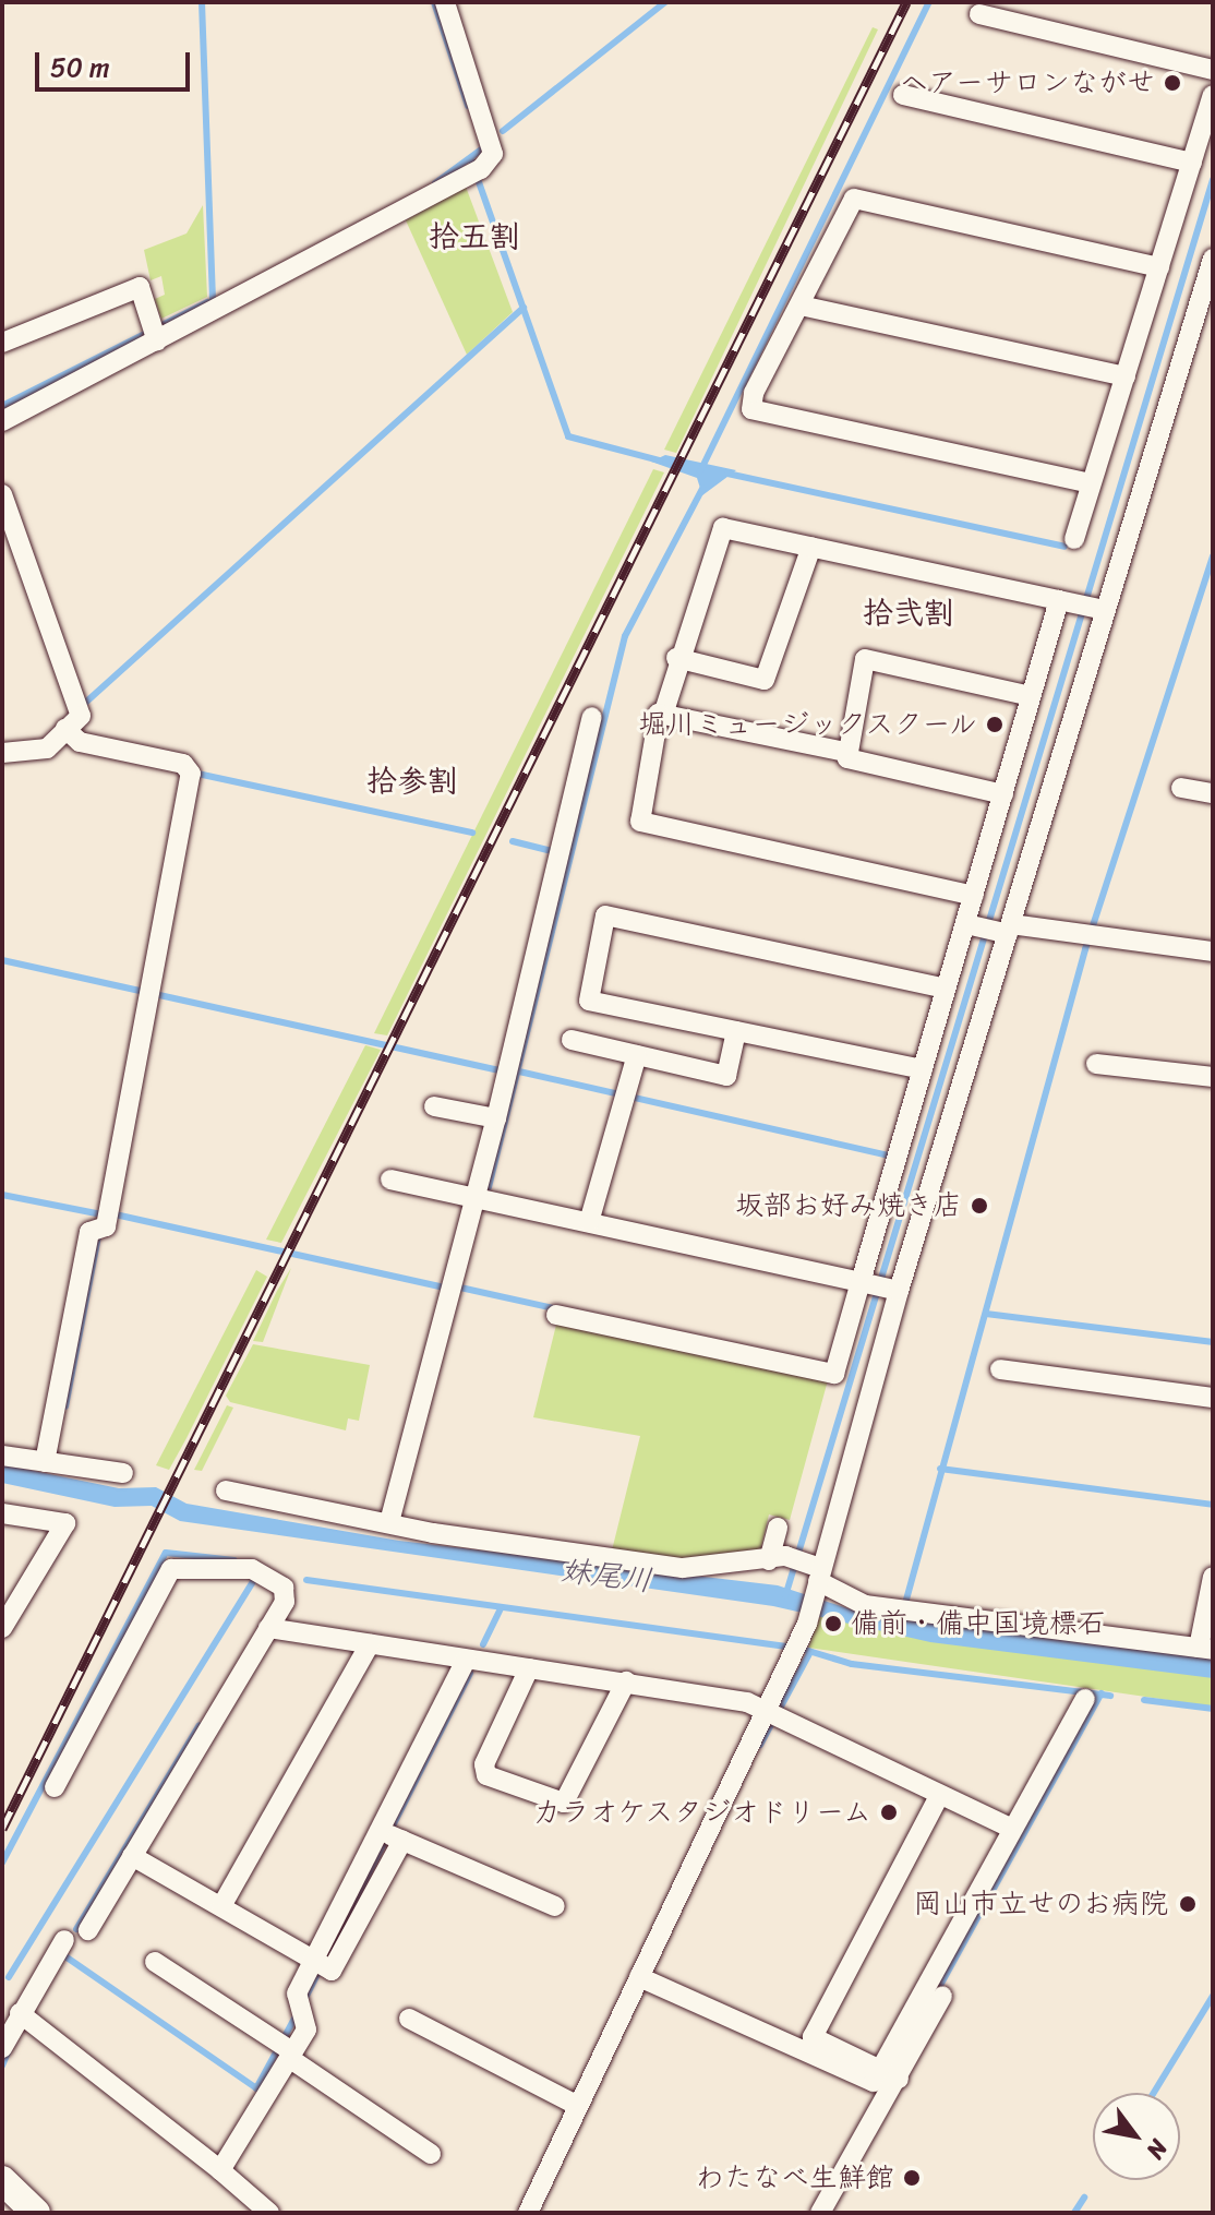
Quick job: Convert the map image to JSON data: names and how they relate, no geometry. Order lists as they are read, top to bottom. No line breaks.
{"districts":["拾五割","拾弐割","拾参割"],"water":["妹尾川"],"places":["ヘアーサロンながせ","堀川ミュージックスクール","坂部お好み焼き店","備前・備中国境標石","カラオケスタジオドリーム","岡山市立せのお病院","わたなべ生鮮館"],"scale_bar":"50 m","north":"bottom right"}
